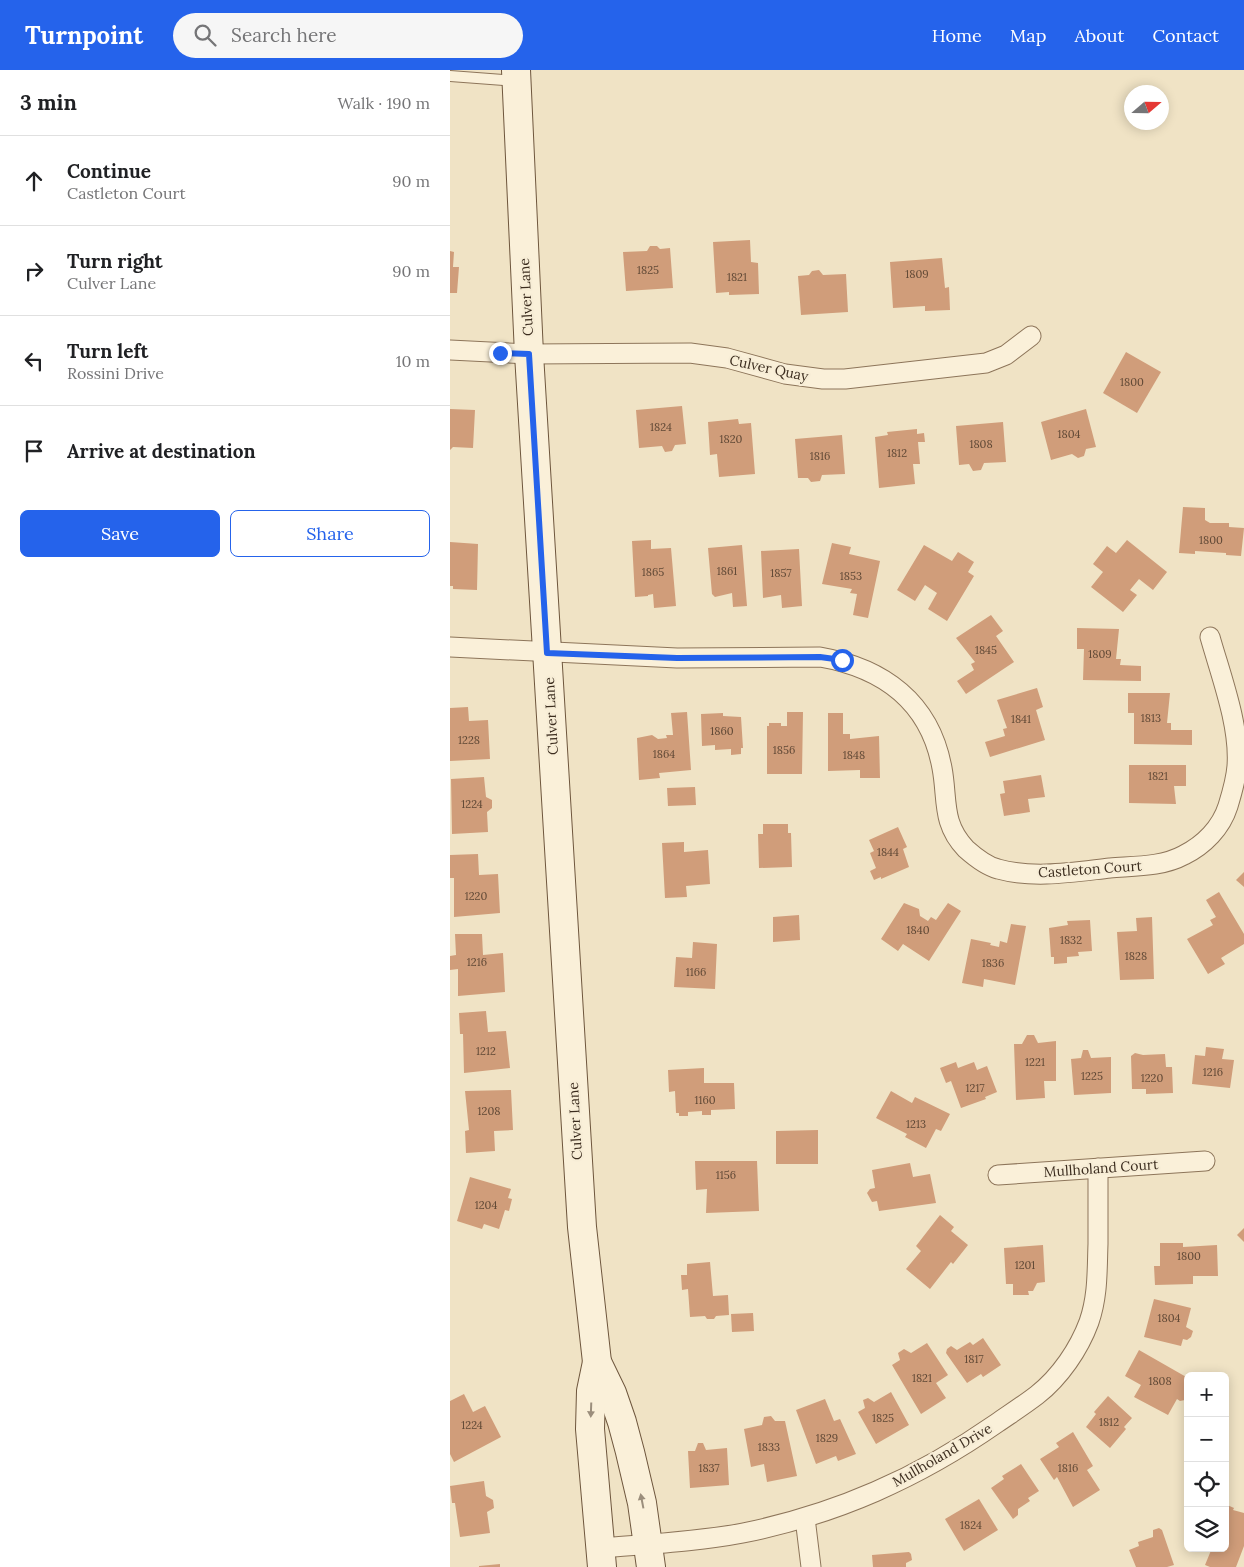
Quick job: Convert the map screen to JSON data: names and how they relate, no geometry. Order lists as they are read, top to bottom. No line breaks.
{"streets":{"street":["Culver Lane","Culver Quay","Castleton Court","Mullholand Court","Mullholand Drive"]},"crossings":[["Culver Lane","Culver Quay"],["Culver Lane","Castleton Court"],["Culver Lane","Mullholand Drive"],["Mullholand Court","Mullholand Drive"]],"house_numbers":["1825","1809","1821","1800","1824","1804","1820","1808","1812","1816","1800","1861","1865","1857","1853","1845","1809","1813","1841","1860","1228","1856","1864","1848","1821","1224","1844","1220","1840","1832","1828","1216","1836","1166","1212","1221","1216","1225","1220","1217","1160","1208","1213","1156","1204","1800","1201","1804","1817","1821","1808","1825","1812","1224","1829","1833","1837","1816","1824"],"north":"right","page":{"header":"Turnpoint","search":"Search here","nav":["Home","Map","About","Contact"],"heading":["3 min","Walk · 190 m"],"list":[["Continue","Castleton Court","90 m"],["Turn right","Culver Lane","90 m"],["Turn left","Rossini Drive","10 m"],"Arrive at destination"],"buttons":["Save","Share"],"map_buttons":["+","−"]}}
